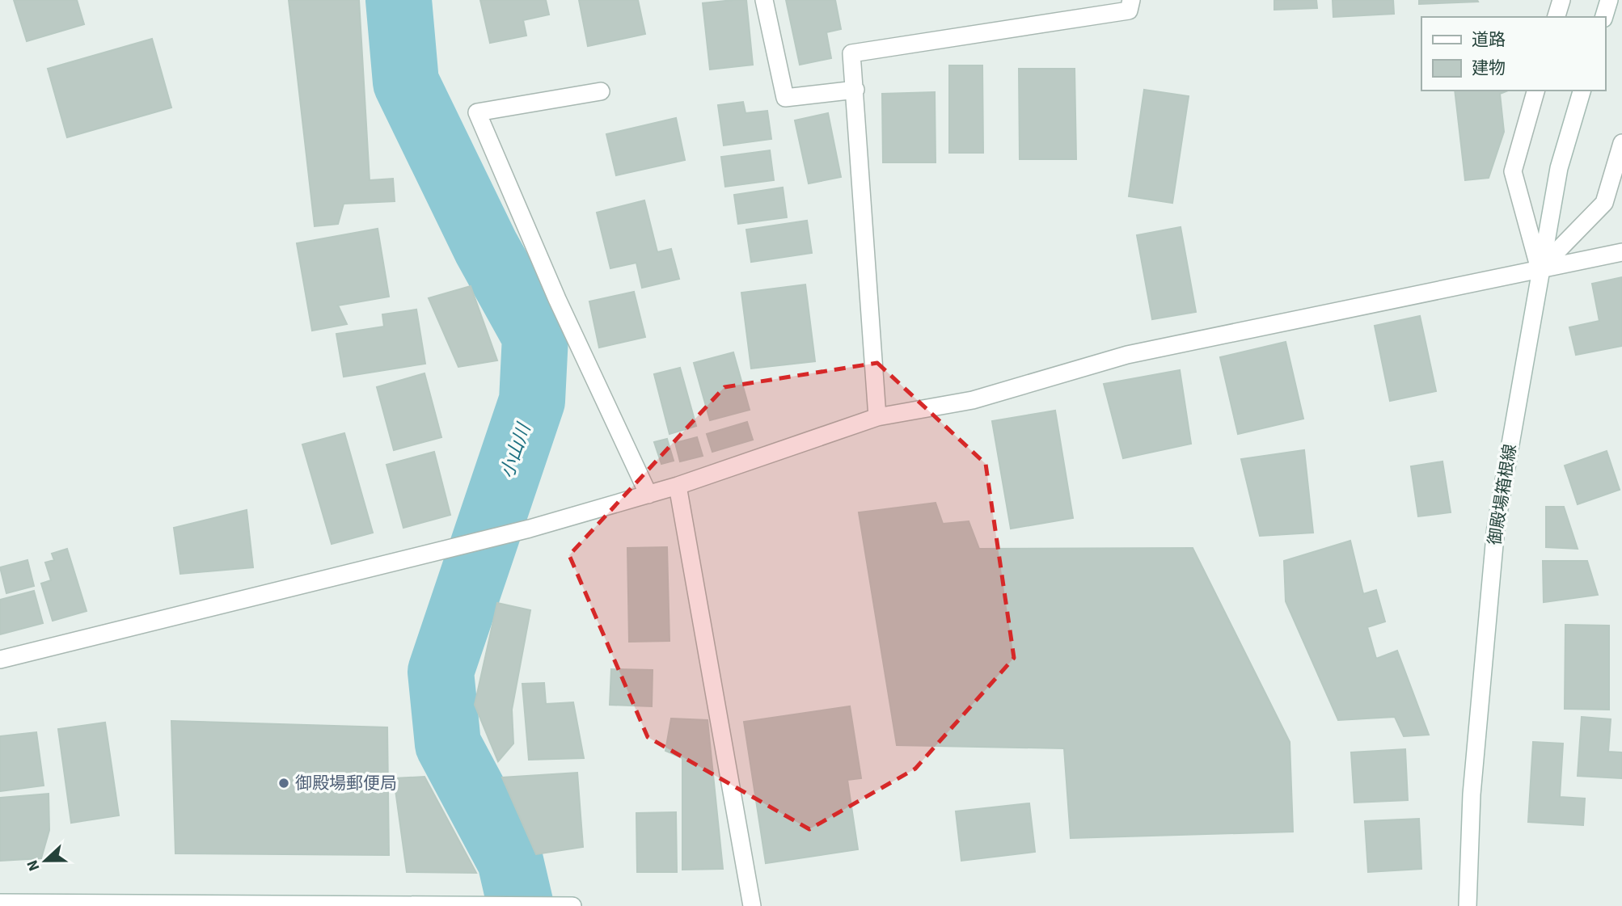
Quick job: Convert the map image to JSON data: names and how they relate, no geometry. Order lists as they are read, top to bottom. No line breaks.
{"streets":{"street":["御殿場箱根線"]},"water":["小山川"],"places":["御殿場郵便局"],"legend":["道路","建物"],"north":"left"}
